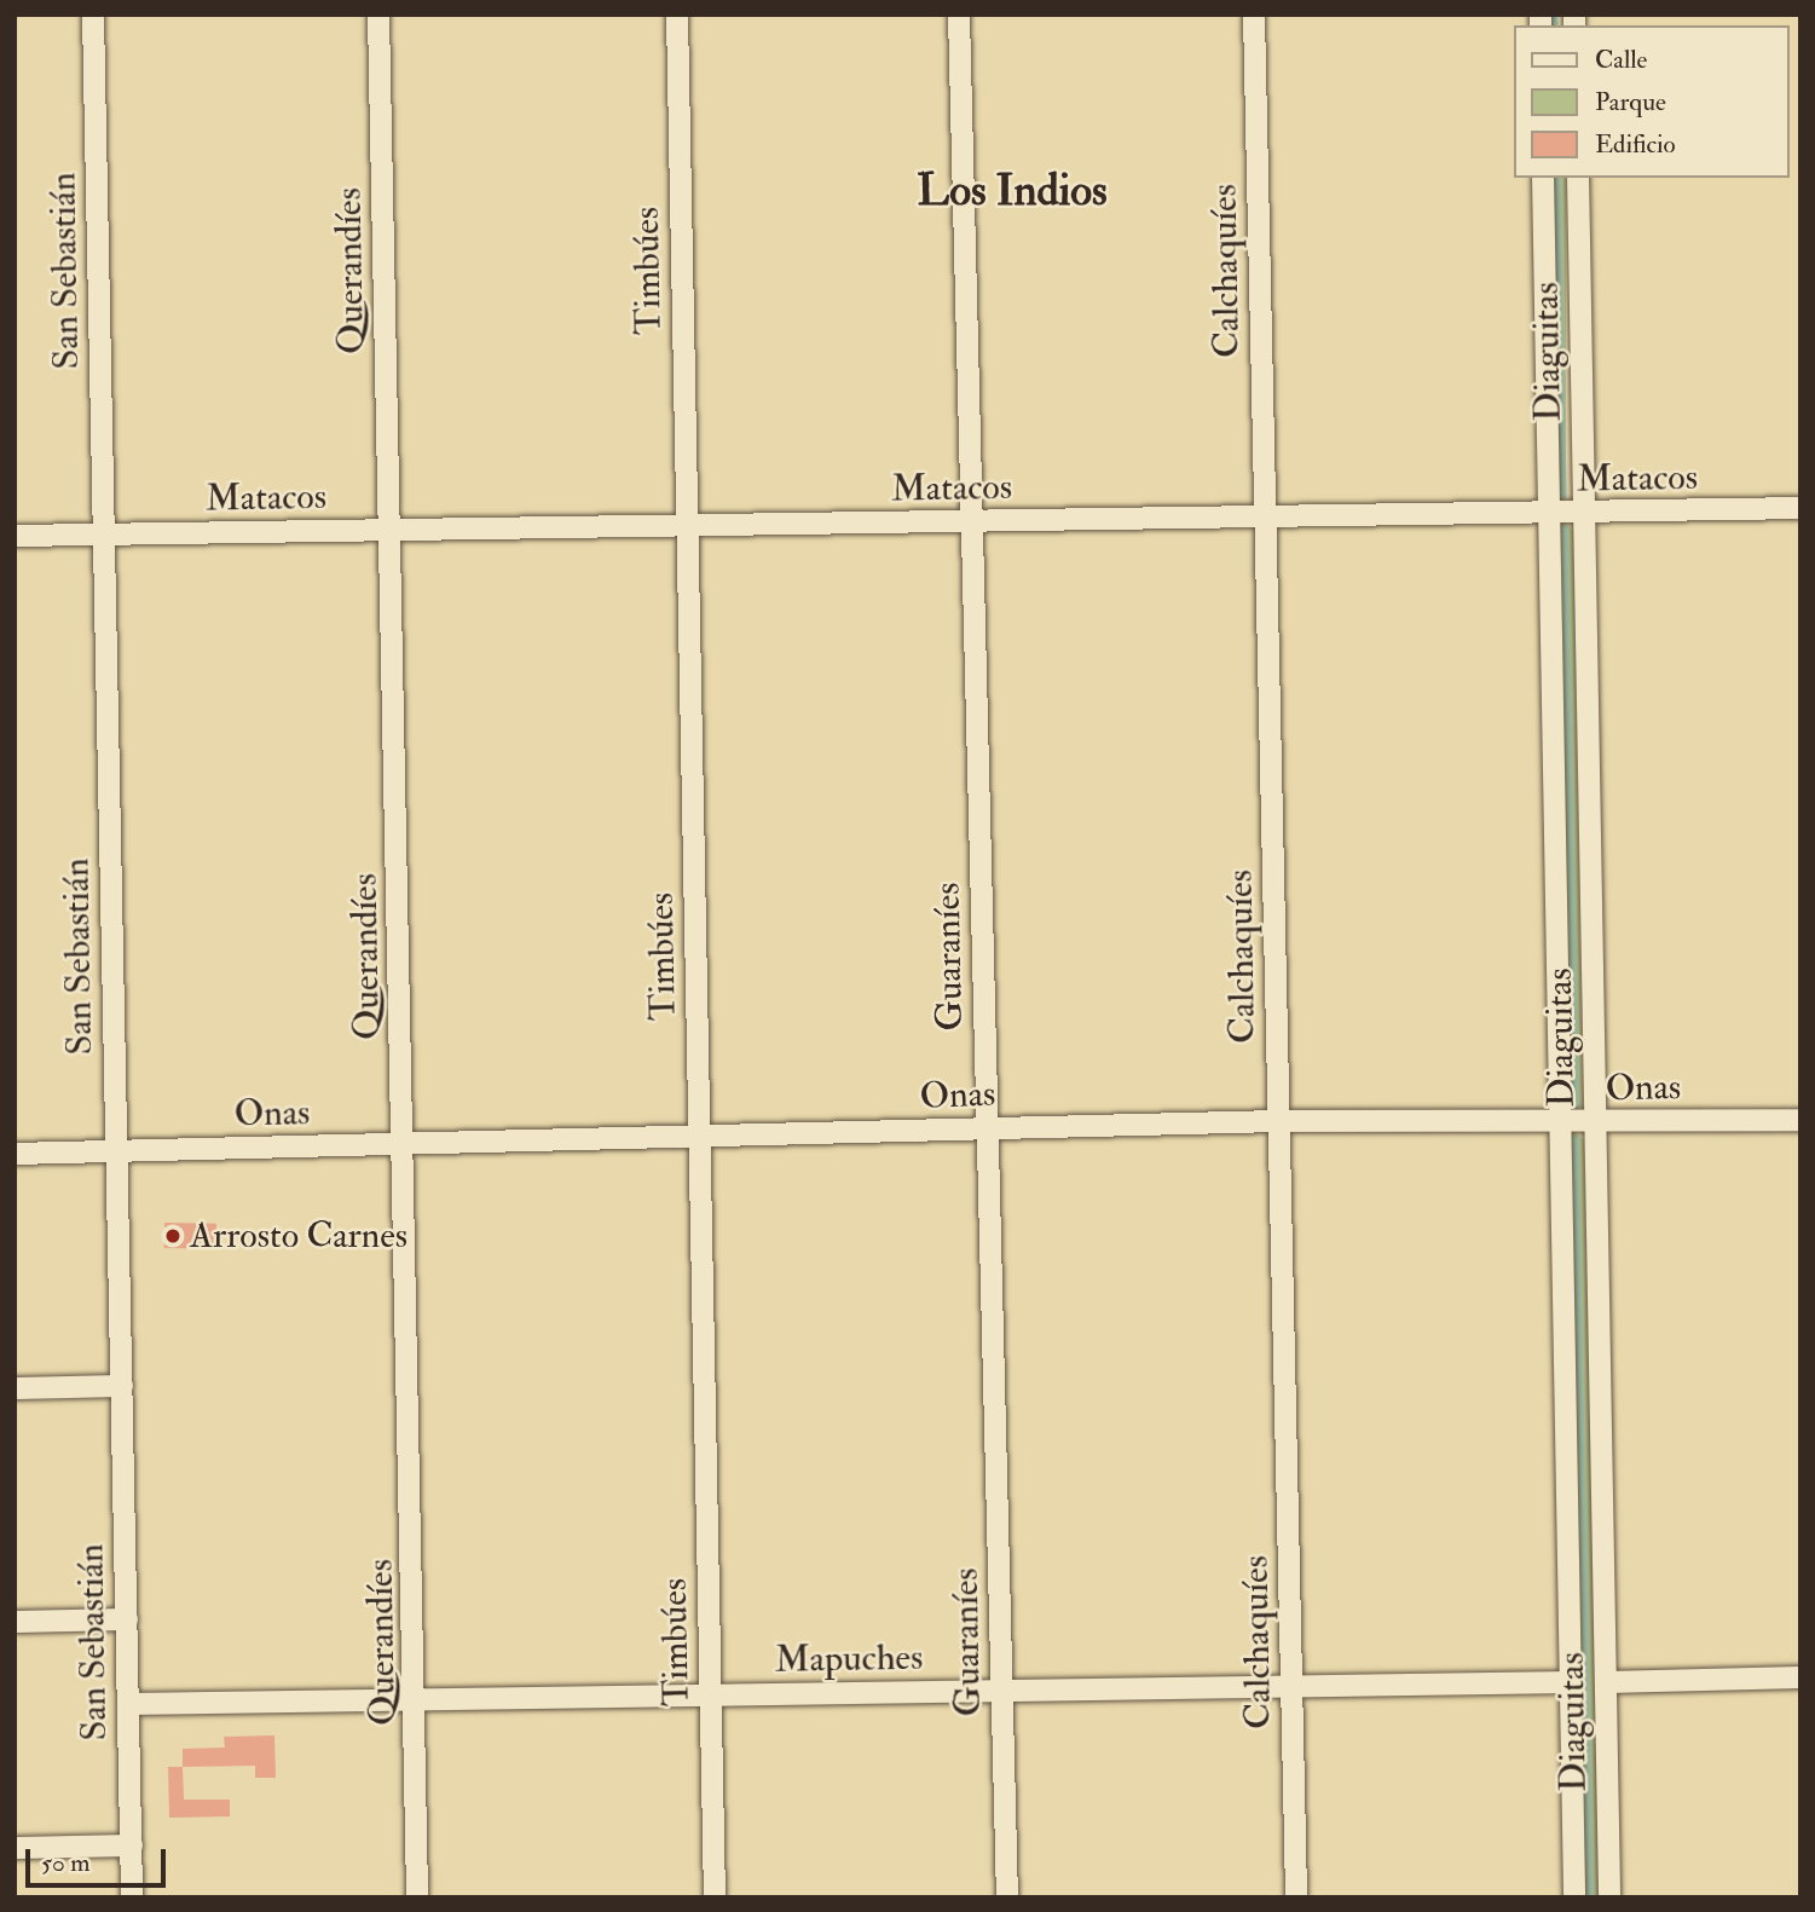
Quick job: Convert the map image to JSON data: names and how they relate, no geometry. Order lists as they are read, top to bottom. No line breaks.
{"streets":{"street":["San Sebastián","Querandíes","Timbúes","Calchaquíes","Diaguitas","Matacos","Guaraníes","Onas","Mapuches"]},"crossings":[["San Sebastián","Matacos"],["San Sebastián","Onas"],["San Sebastián","Mapuches"],["Querandíes","Matacos"],["Querandíes","Onas"],["Querandíes","Mapuches"],["Timbúes","Matacos"],["Timbúes","Onas"],["Timbúes","Mapuches"],["Calchaquíes","Matacos"],["Calchaquíes","Onas"],["Calchaquíes","Mapuches"],["Diaguitas","Matacos"],["Diaguitas","Onas"],["Diaguitas","Mapuches"],["Matacos","Guaraníes"],["Guaraníes","Onas"],["Guaraníes","Mapuches"]],"districts":["Los Indios"],"places":["Arrosto Carnes"],"legend":["Calle","Parque","Edificio"],"scale_bar":"50 m"}
